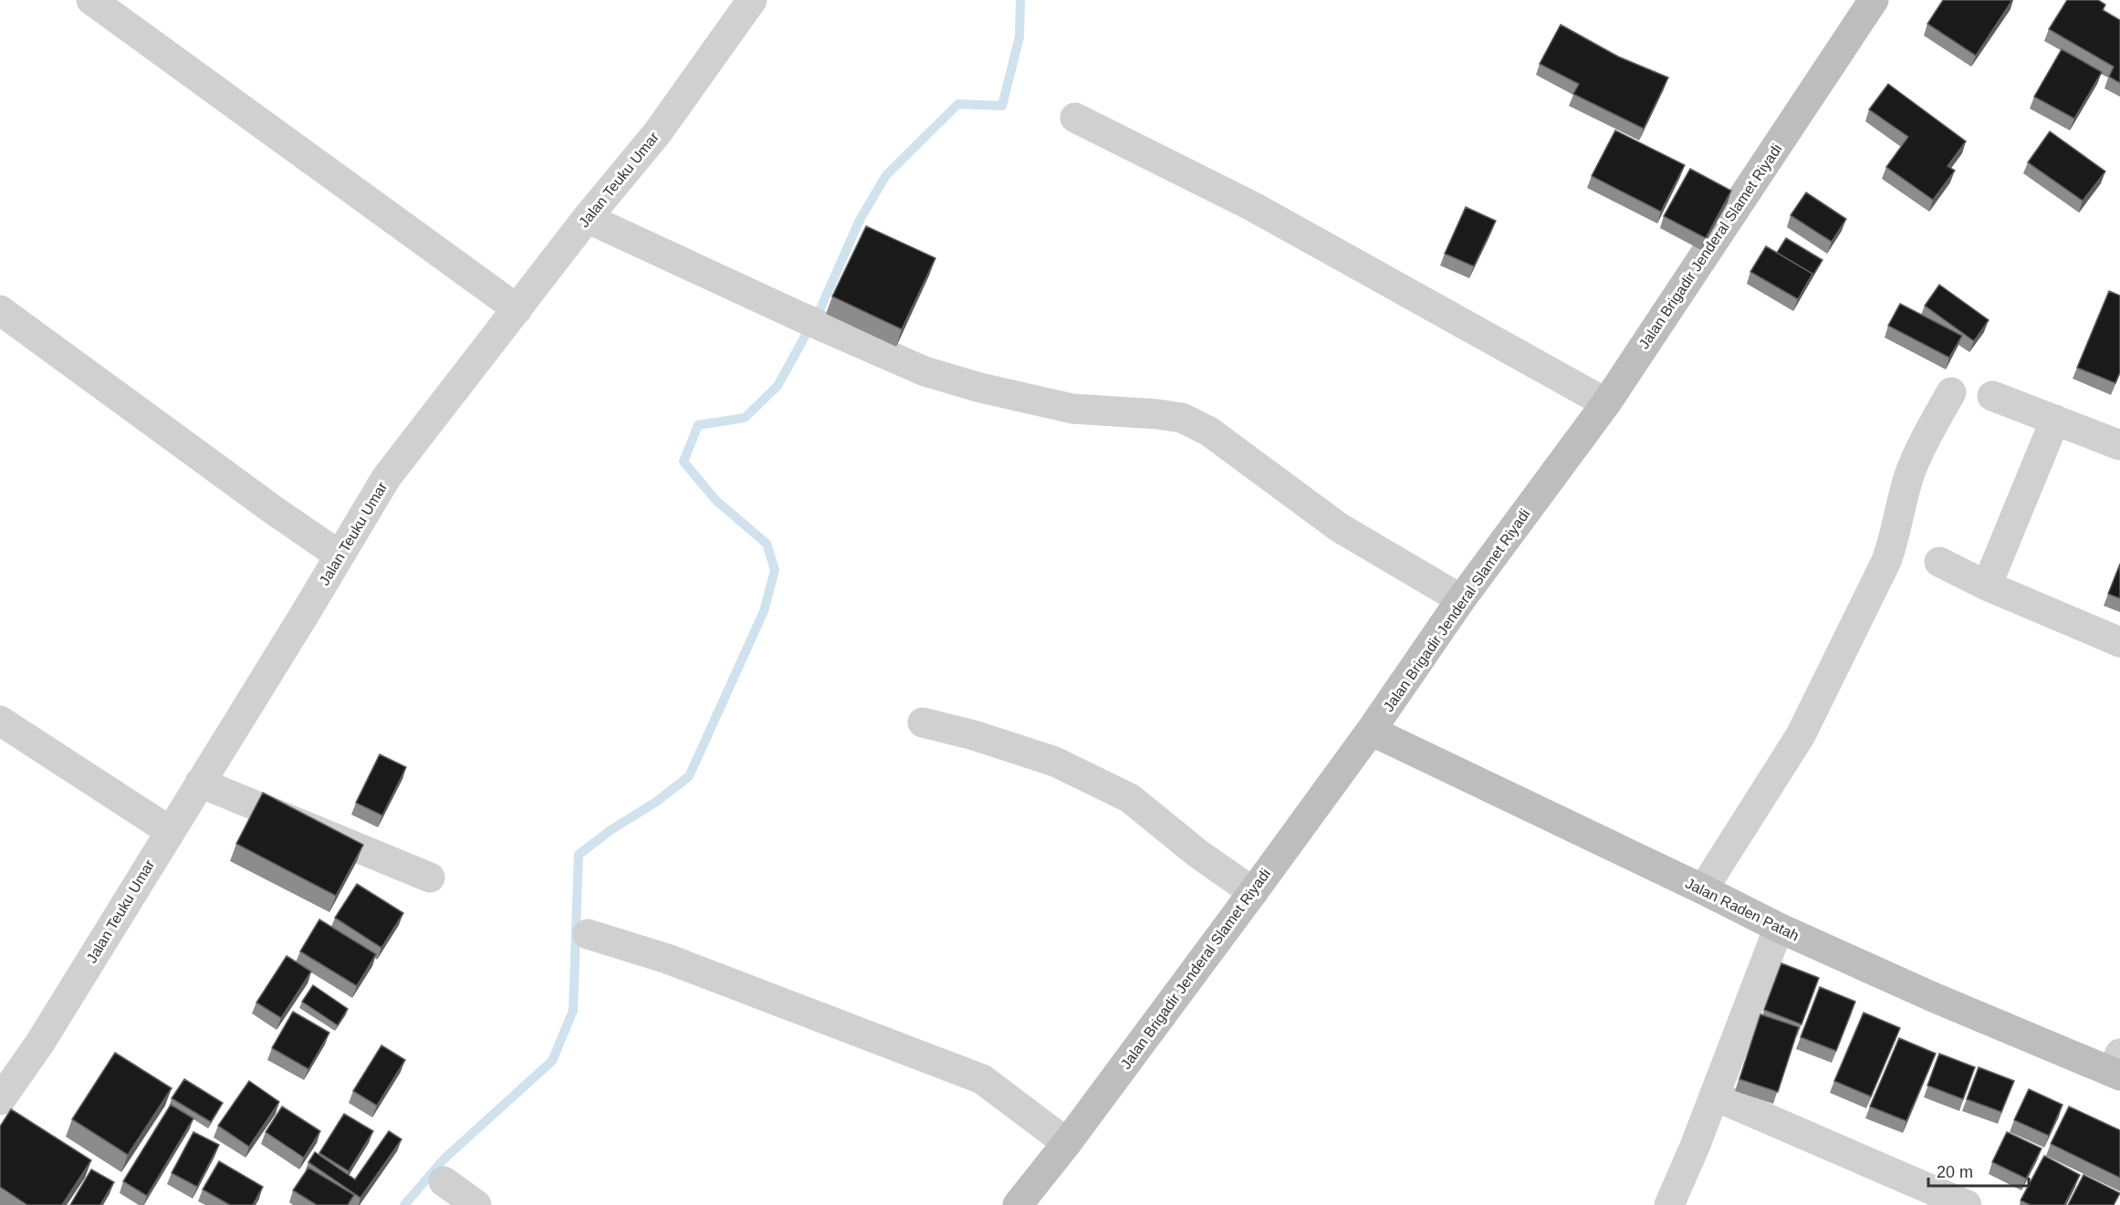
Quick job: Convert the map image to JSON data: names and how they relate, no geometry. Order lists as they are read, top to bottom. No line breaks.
{"streets":{"main road":["Jalan Brigadir Jenderal Slamet Riyadi","Jalan Raden Patah"],"street":["Jalan Teuku Umar"]},"crossings":[["Jalan Brigadir Jenderal Slamet Riyadi","Jalan Raden Patah"]],"scale_bar":"20 m"}
